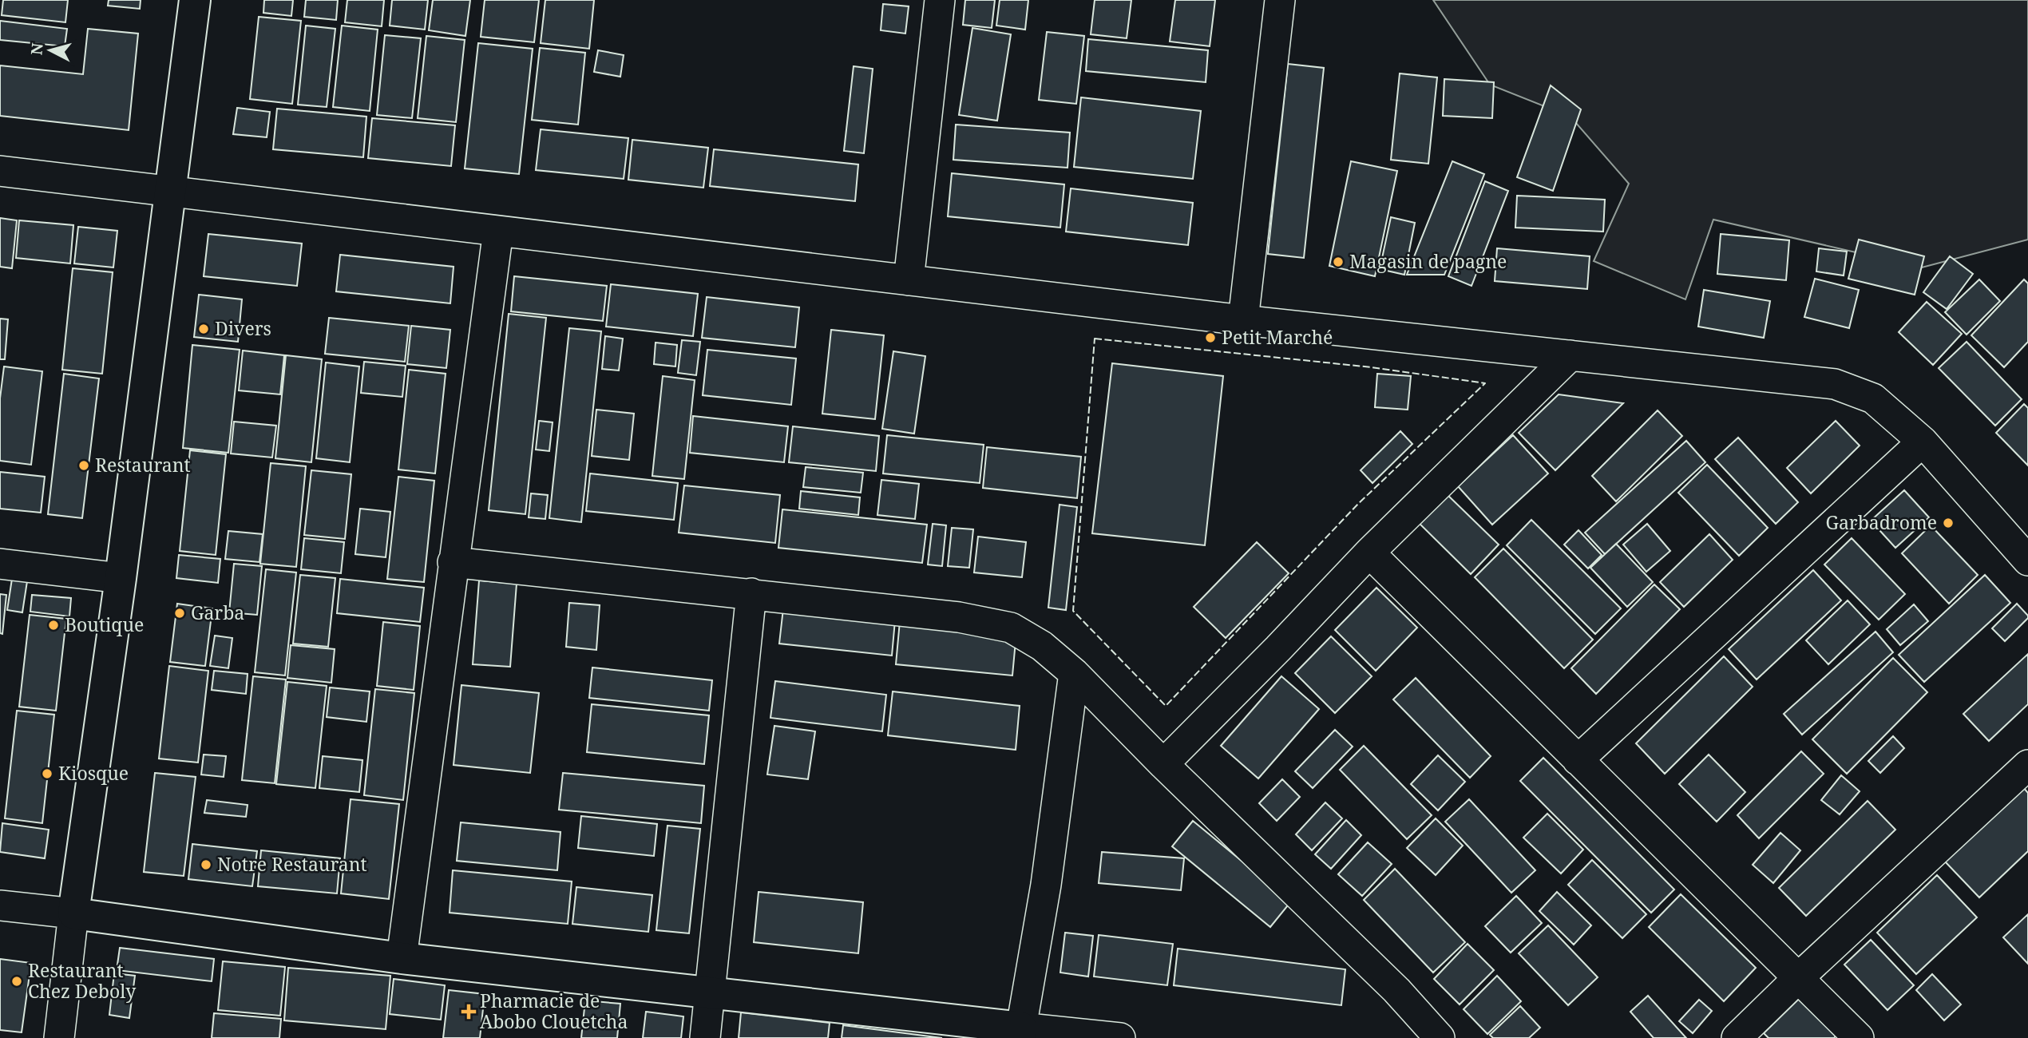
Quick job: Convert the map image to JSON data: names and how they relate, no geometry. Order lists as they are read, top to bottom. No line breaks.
{"places":{"other":["Magasin de pagne","Divers","Petit Marché","Restaurant","Garbadrome","Garba","Boutique","Kiosque","Notre Restaurant","Restaurant Chez Deboly"],"health":["Pharmacie de Abobo Clouetcha"]},"north":"left"}
